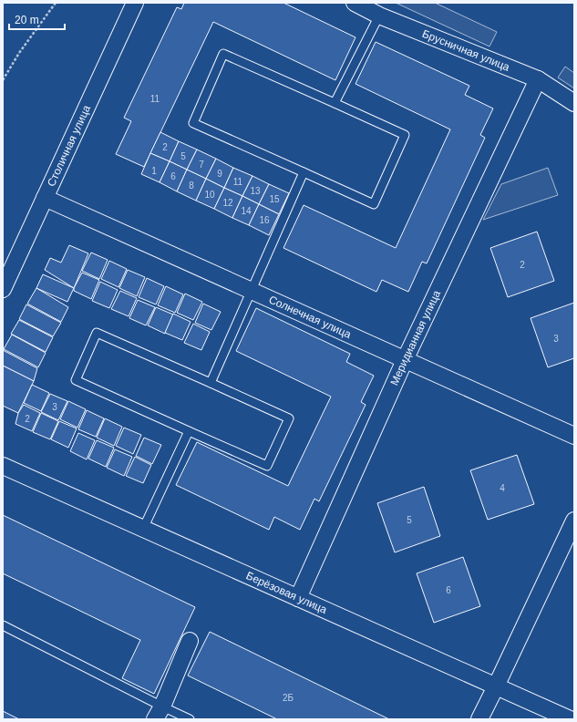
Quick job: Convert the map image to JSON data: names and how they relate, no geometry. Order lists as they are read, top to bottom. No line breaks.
{"streets":{"street":["Брусничная улица","Столичная улица","Солнечная улица","Меридианная улица","Берёзовая улица"]},"crossings":[["Брусничная улица","Меридианная улица"],["Столичная улица","Солнечная улица"],["Солнечная улица","Меридианная улица"],["Меридианная улица","Берёзовая улица"]],"house_numbers":["11","2","5","7","1","9","6","11","8","13","10","15","12","14","16","2","3","3","2","4","5","6","2Б"],"scale_bar":"20 m"}
